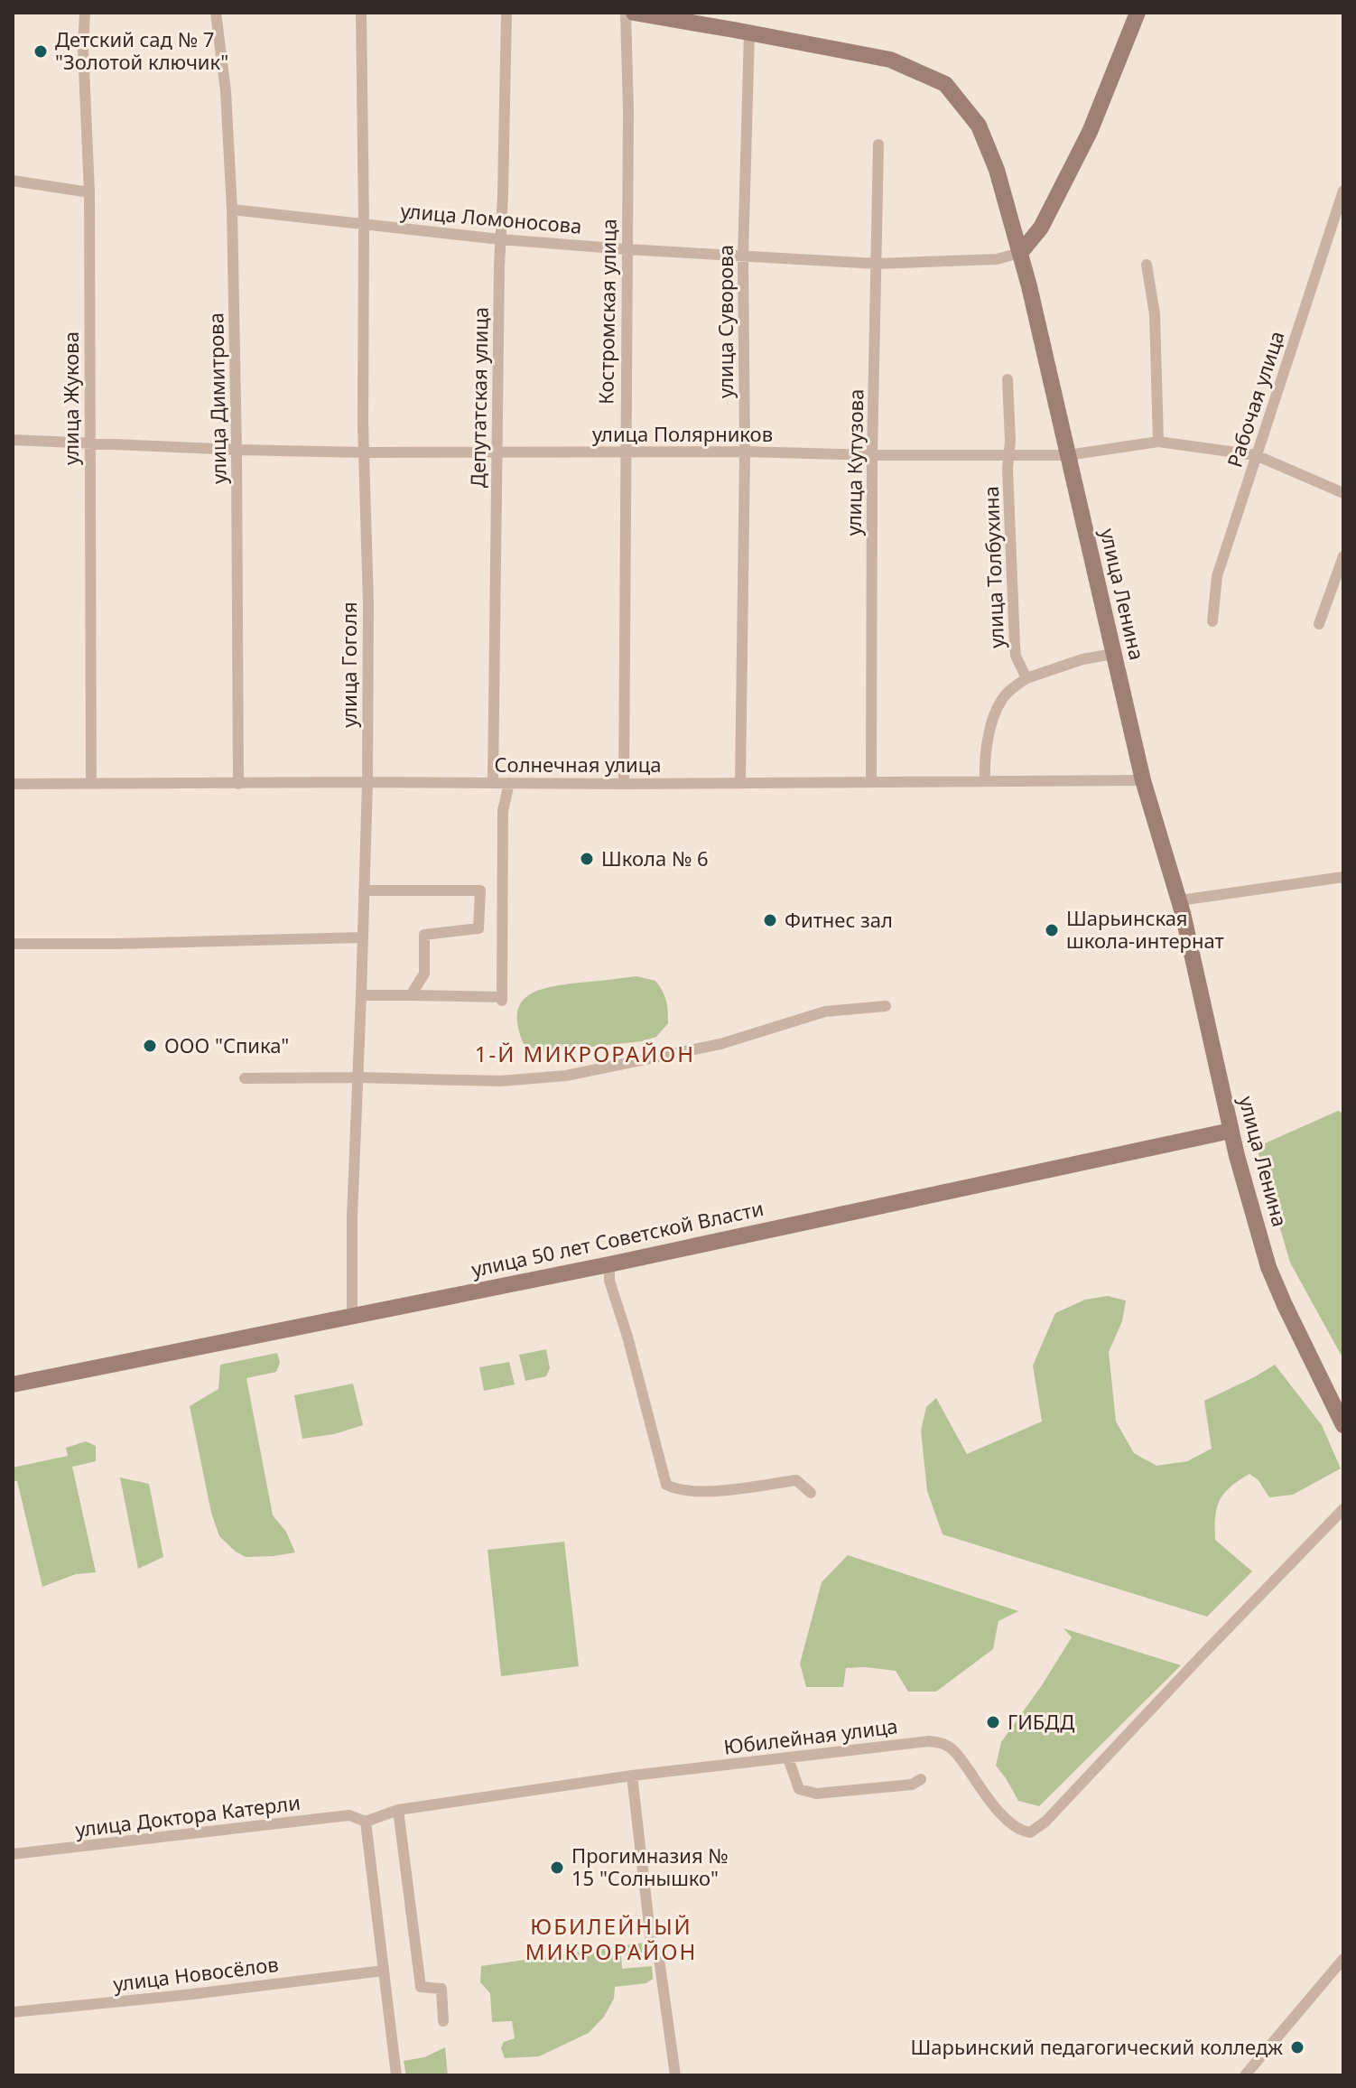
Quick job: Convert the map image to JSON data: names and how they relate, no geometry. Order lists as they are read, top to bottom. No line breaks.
{"streets":{"street":["улица Ломоносова","Костромская улица","улица Суворова","Депутатская улица","улица Жукова","улица Димитрова","Рабочая улица","улица Полярников","улица Кутузова","улица Толбухина","улица Ленина","улица Гоголя","Солнечная улица","улица 50 лет Советской Власти","Юбилейная улица","улица Доктора Катерли","улица Новосёлов"]},"crossings":[["улица Ломоносова","Костромская улица"],["улица Ломоносова","улица Суворова"],["улица Ломоносова","Депутатская улица"],["улица Ломоносова","улица Димитрова"],["улица Ломоносова","улица Кутузова"],["улица Ломоносова","улица Ленина"],["улица Ломоносова","улица Гоголя"],["Костромская улица","улица Полярников"],["Костромская улица","Солнечная улица"],["улица Суворова","улица Полярников"],["улица Суворова","улица Ленина"],["улица Суворова","Солнечная улица"],["Депутатская улица","улица Полярников"],["Депутатская улица","Солнечная улица"],["улица Жукова","улица Полярников"],["улица Жукова","Солнечная улица"],["улица Димитрова","улица Полярников"],["улица Димитрова","Солнечная улица"],["Рабочая улица","улица Полярников"],["улица Полярников","улица Кутузова"],["улица Полярников","улица Толбухина"],["улица Полярников","улица Ленина"],["улица Полярников","улица Гоголя"],["улица Кутузова","Солнечная улица"],["улица Ленина","Солнечная улица"],["улица Ленина","улица 50 лет Советской Власти"],["улица Гоголя","Солнечная улица"],["улица Гоголя","улица 50 лет Советской Власти"],["Юбилейная улица","улица Доктора Катерли"]],"districts":["1-Й МИКРОРАЙОН","ЮБИЛЕЙНЫЙ МИКРОРАЙОН"],"places":["Детский сад № 7 \"Золотой ключик\"","Школа № 6","Фитнес зал","Шарьинская школа-интернат","ООО \"Спика\"","ГИБДД","Прогимназия № 15 \"Солнышко\"","Шарьинский педагогический колледж"]}
